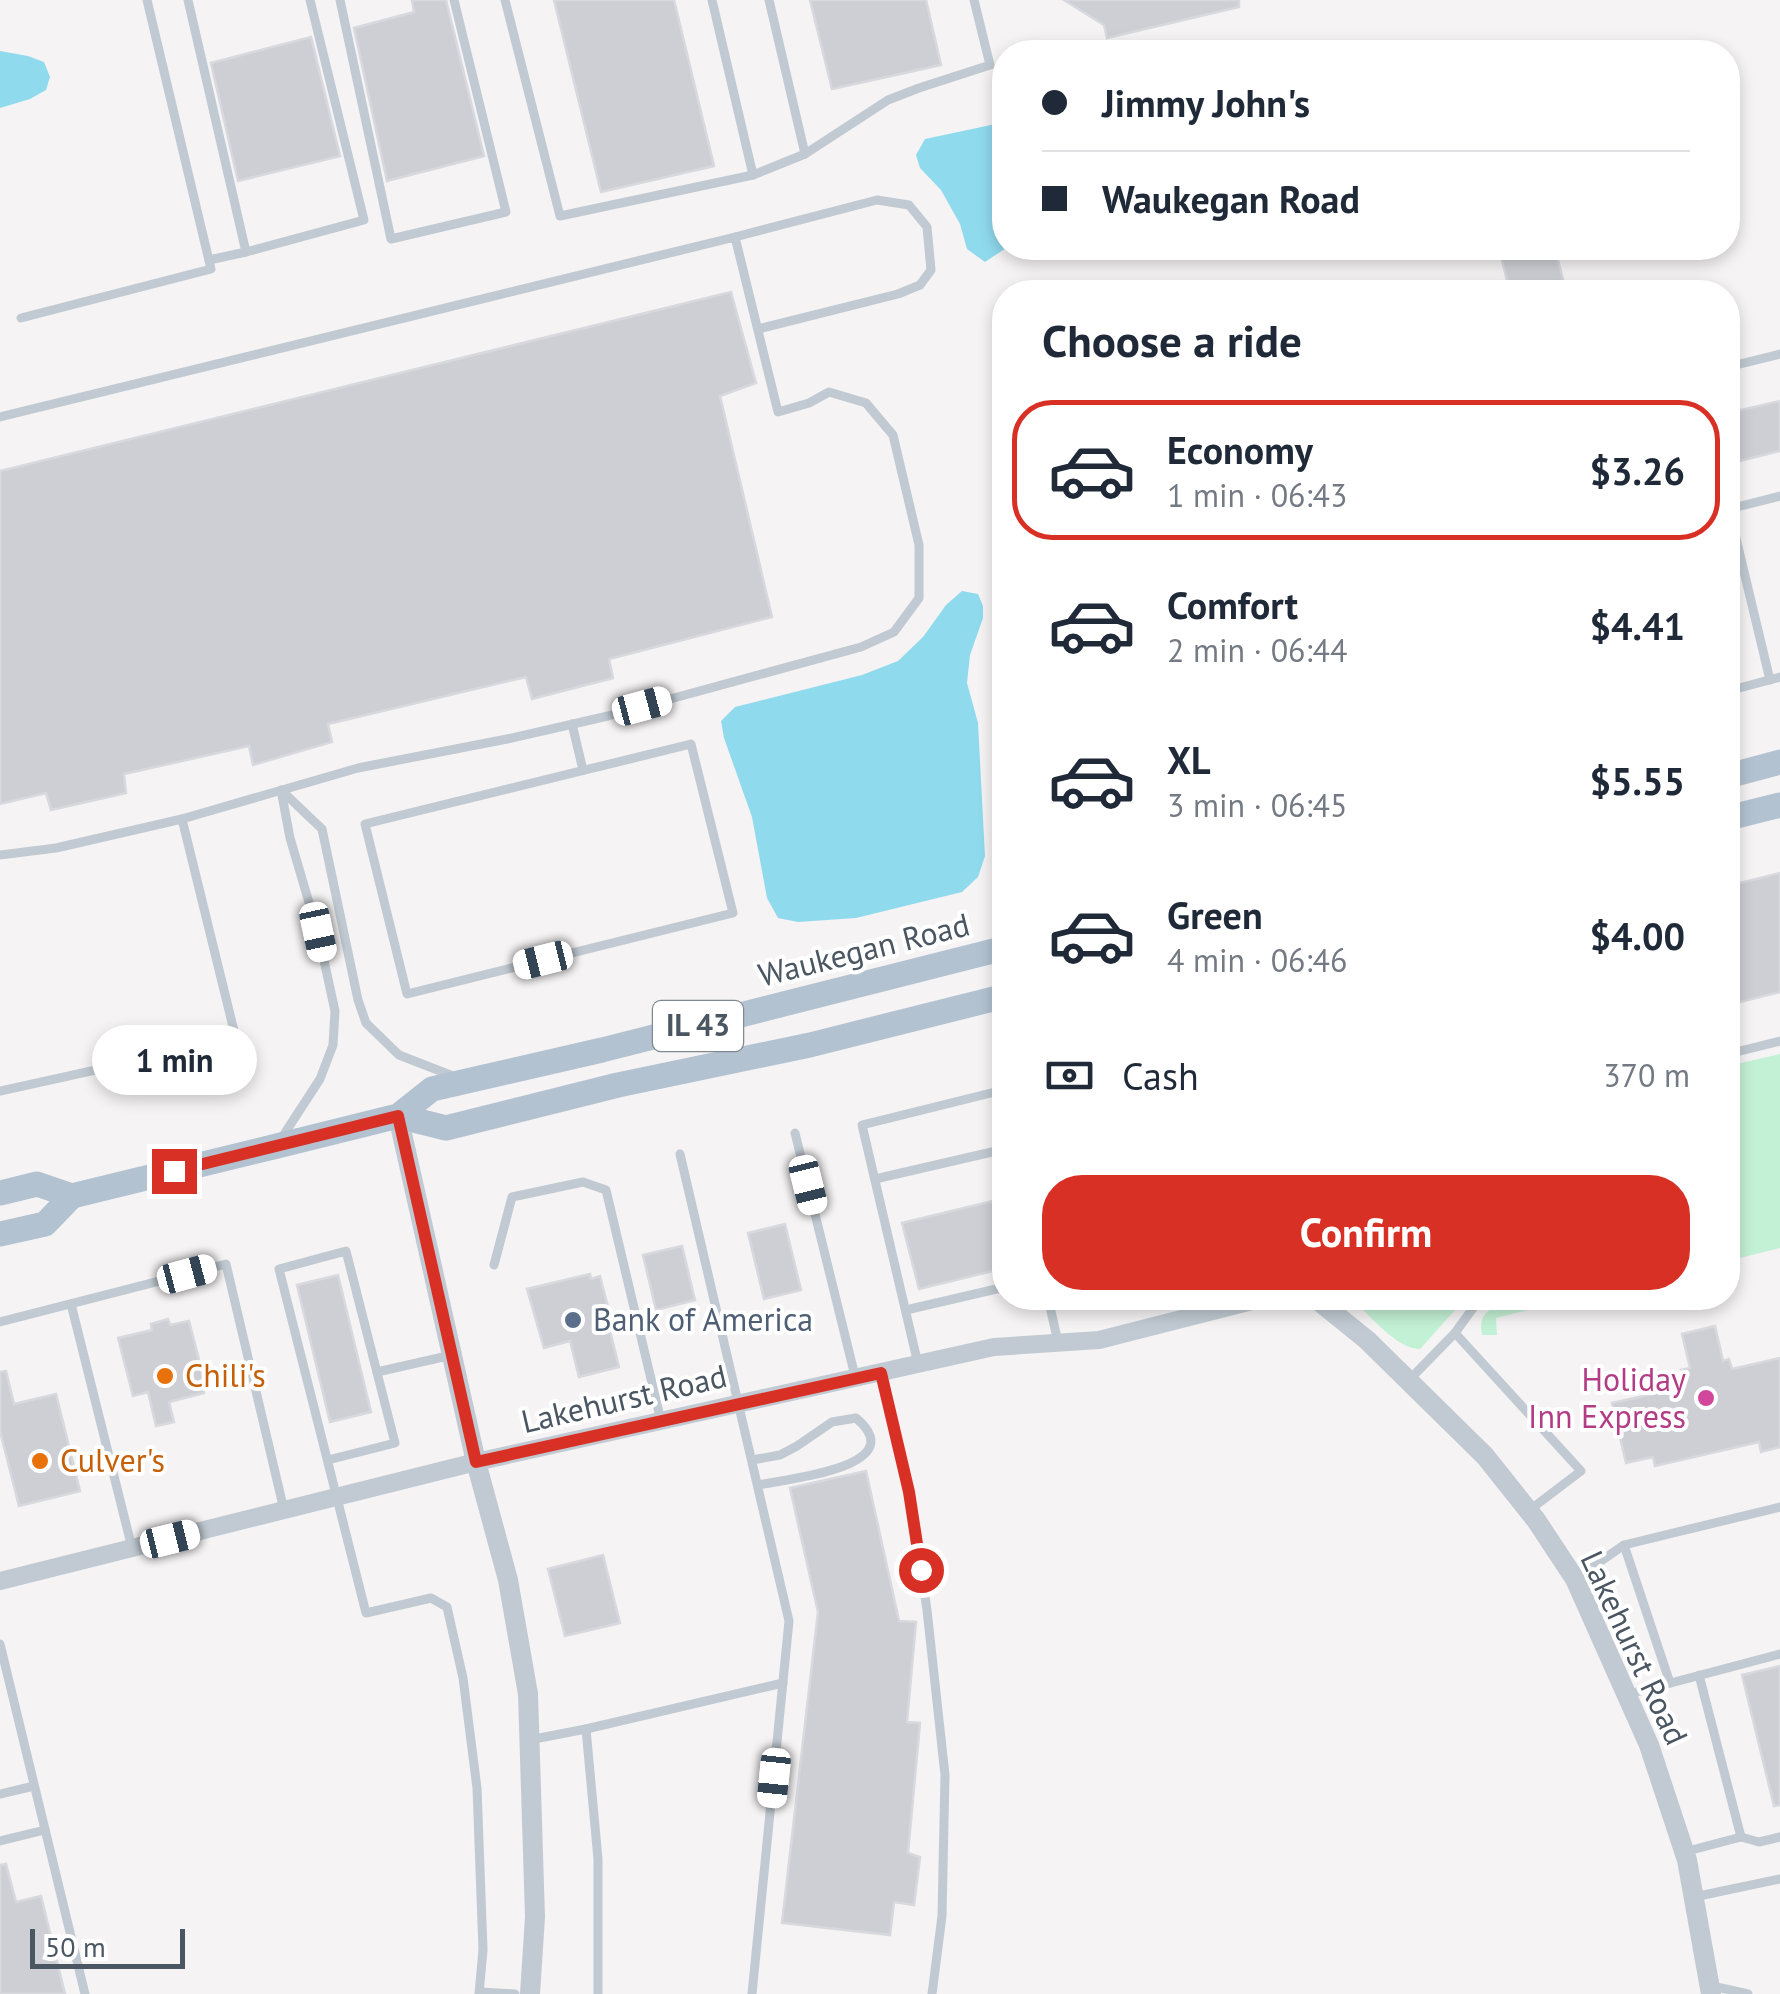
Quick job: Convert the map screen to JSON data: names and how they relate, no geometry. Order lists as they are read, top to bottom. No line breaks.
{"streets":{"main road":["Waukegan Road","IL 43"],"street":["Lakehurst Road"]},"places":["Bank of America","Chili's","Holiday Inn Express","Culver's"],"scale_bar":"50 m","page":{"banner":["Jimmy John's","Waukegan Road"],"heading":"Choose a ride","list":[{"name":"Economy","note":"1 min · 06:43","value":"$3.26"},{"name":"Comfort","note":"2 min · 06:44","value":"$4.41"},{"name":"XL","note":"3 min · 06:45","value":"$5.55"},{"name":"Green","note":"4 min · 06:46","value":"$4.00"}],"pay":["Cash","370 m"],"bubble":"1 min","buttons":"Confirm","scale":"50 m"}}
